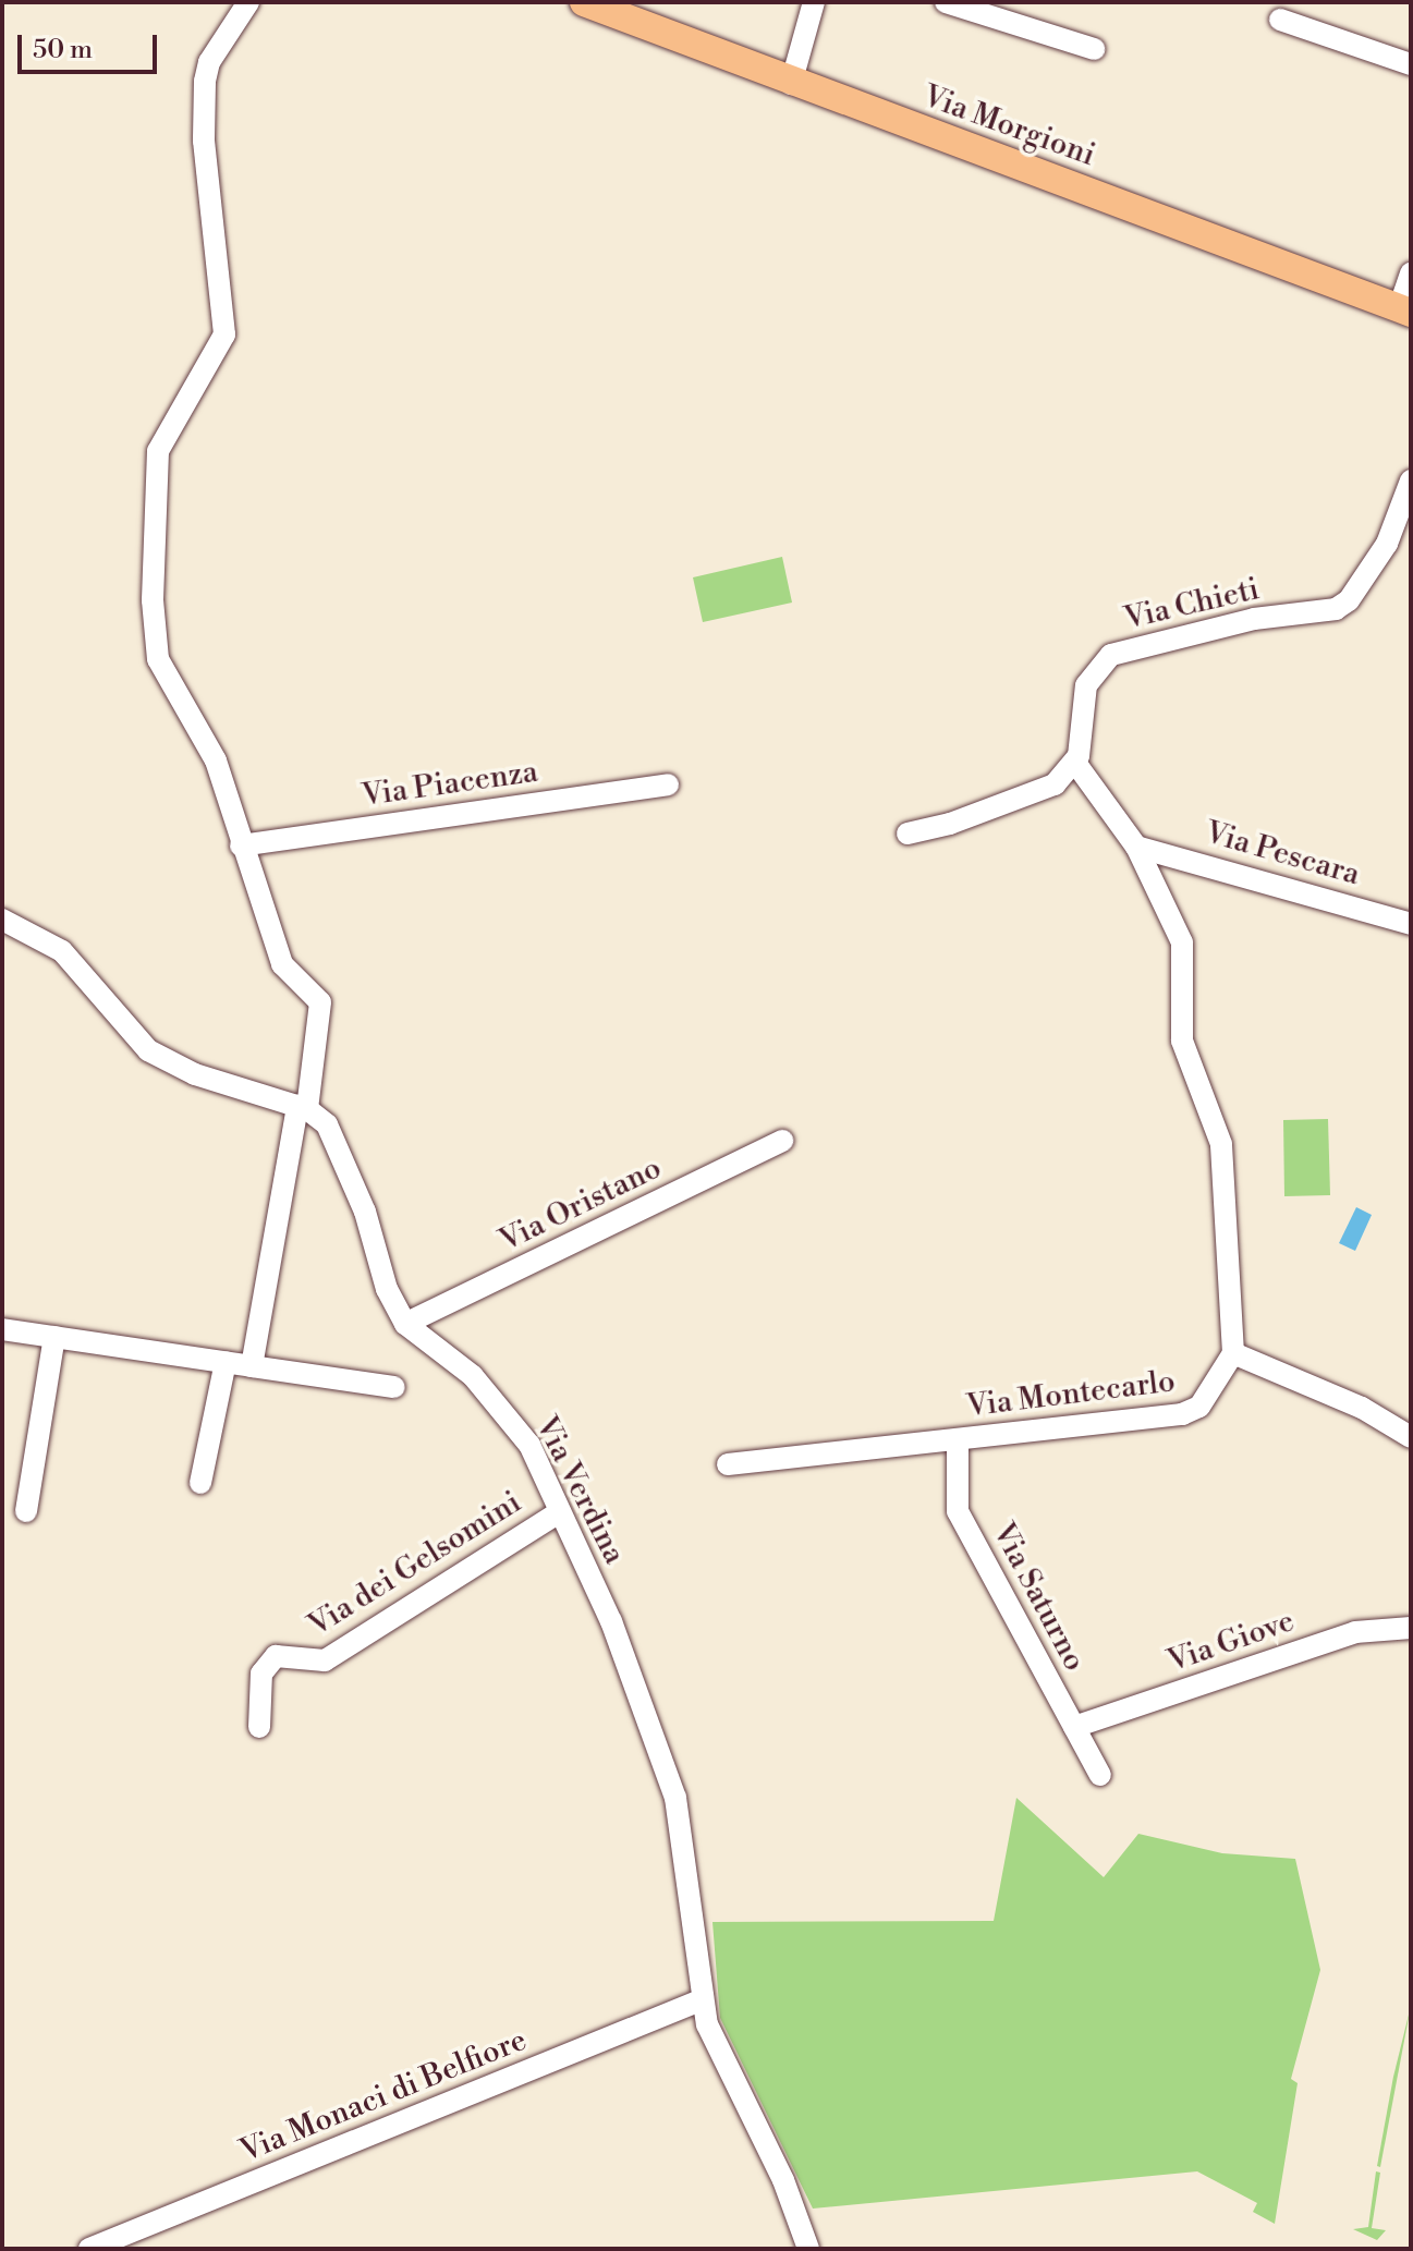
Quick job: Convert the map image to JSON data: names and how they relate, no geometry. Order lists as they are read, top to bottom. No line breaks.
{"streets":{"main road":["Via Morgioni"],"street":["Via Chieti","Via Piacenza","Via Pescara","Via Oristano","Via Montecarlo","Via Verdina","Via dei Gelsomini","Via Saturno","Via Giove","Via Monaci di Belfiore"]},"crossings":[["Via Oristano","Via Verdina"],["Via Montecarlo","Via Saturno"],["Via Verdina","Via dei Gelsomini"],["Via Verdina","Via Monaci di Belfiore"],["Via Saturno","Via Giove"]],"scale_bar":"50 m"}
